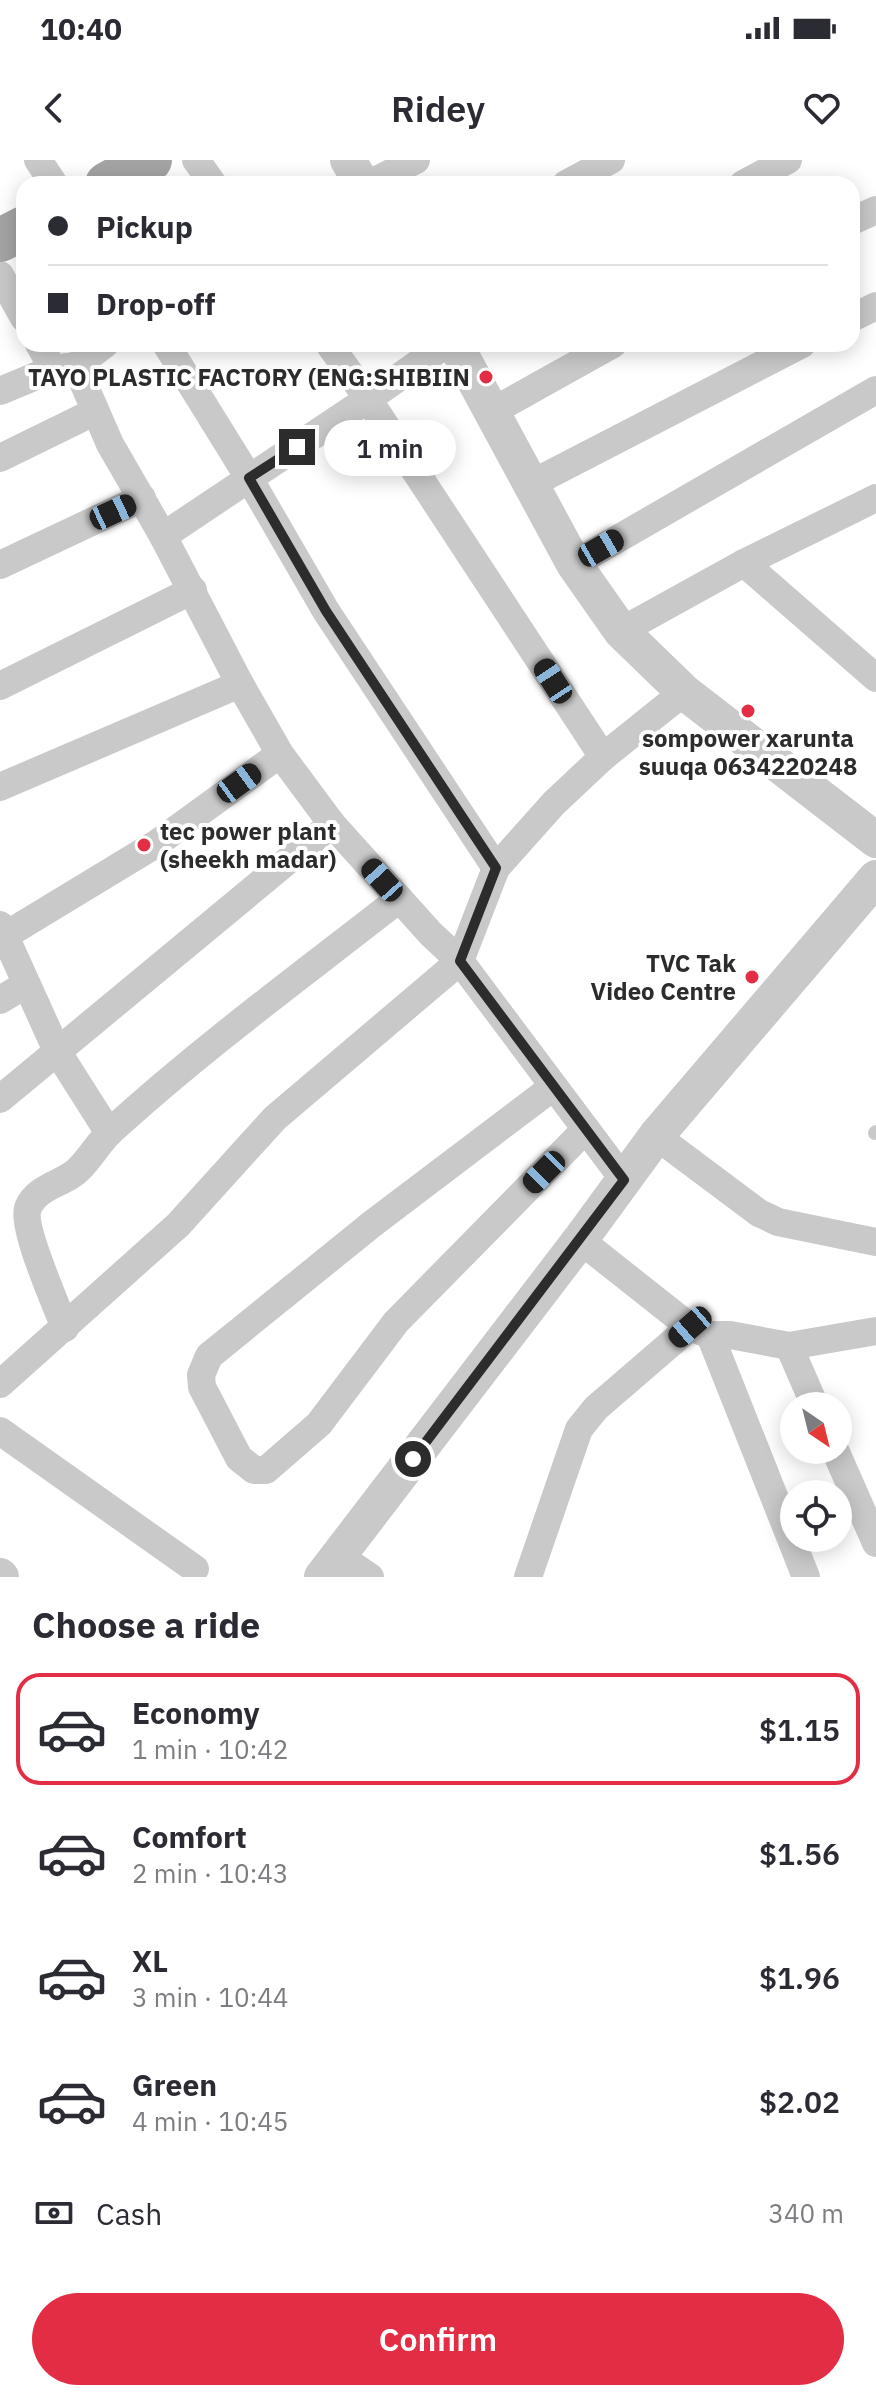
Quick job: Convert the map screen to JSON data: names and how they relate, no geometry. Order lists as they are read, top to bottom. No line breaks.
{"places":["TAYO PLASTIC FACTORY (ENG:SHIBIIN","sompower xarunta suuqa 0634220248","tec power plant (sheekh madar)","TVC Tak Video Centre"],"north":"bottom right","page":{"status":"10:40","header":"Ridey","banner":["Pickup","Drop-off"],"bubble":"1 min","heading":"Choose a ride","list":[{"name":"Economy","note":"1 min · 10:42","value":"$1.15"},{"name":"Comfort","note":"2 min · 10:43","value":"$1.56"},{"name":"XL","note":"3 min · 10:44","value":"$1.96"},{"name":"Green","note":"4 min · 10:45","value":"$2.02"}],"pay":["Cash","340 m"],"buttons":"Confirm"}}
